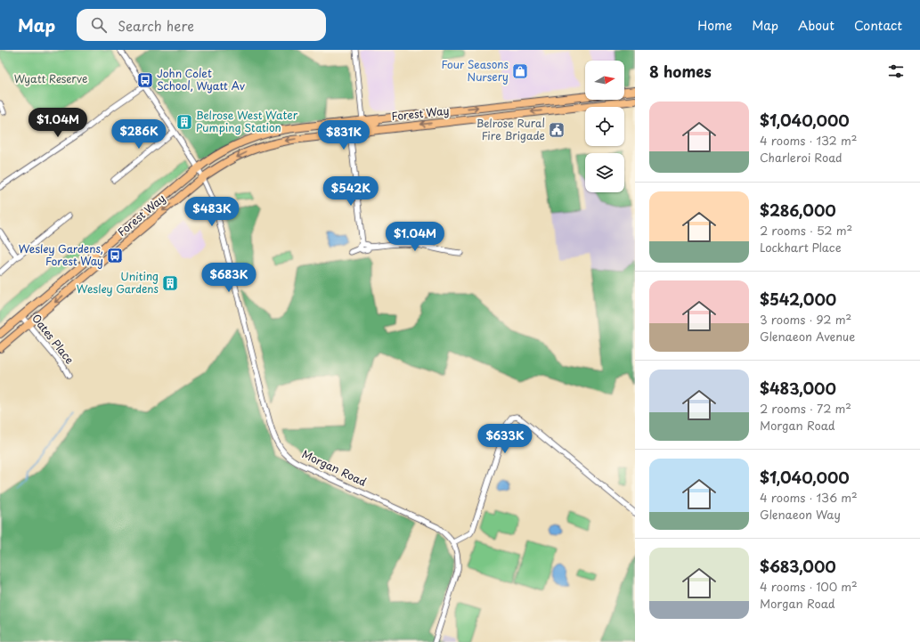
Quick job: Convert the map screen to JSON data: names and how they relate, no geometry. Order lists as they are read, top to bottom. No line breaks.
{"streets":{"main road":["Forest Way"],"street":["Oates Place","Morgan Road"]},"crossings":[["Forest Way","Oates Place"],["Forest Way","Morgan Road"]],"parks":["Wyatt Reserve"],"places":{"shop":["Four Seasons Nursery"],"bus stop":["John Colet School, Wyatt Av","Wesley Gardens, Forest Way"],"building":["Belrose West Water Pumping Station","Uniting Wesley Gardens"],"public building":["Belrose Rural Fire Brigade"]},"north":"right","page":{"header":"Map","search":"Search here","nav":["Home","Map","About","Contact"],"heading":"8 homes","list":[{"name":"$1,040,000","note":"4 rooms · 132 m² · Charleroi Road"},{"name":"$286,000","note":"2 rooms · 52 m² · Lockhart Place"},{"name":"$542,000","note":"3 rooms · 92 m² · Glenaeon Avenue"},{"name":"$483,000","note":"2 rooms · 72 m² · Morgan Road"},{"name":"$1,040,000","note":"4 rooms · 136 m² · Glenaeon Way"},{"name":"$683,000","note":"4 rooms · 100 m² · Morgan Road"}],"price":["$1.04M","$286K","$831K","$542K","$483K","$1.04M","$683K","$633K"]}}
